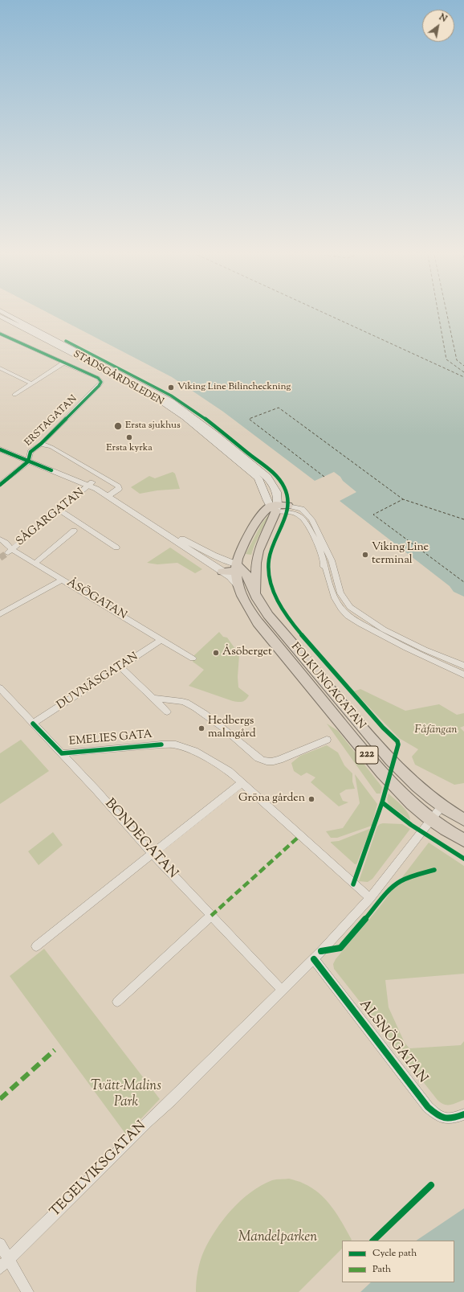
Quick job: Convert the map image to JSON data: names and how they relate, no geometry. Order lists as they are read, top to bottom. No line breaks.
{"streets":{"main road":["STADSGÅRDSLEDEN","FOLKUNGAGATAN","222"],"street":["ERSTAGATAN","SÅGARGATAN","ÅSÖGATAN","DUVNÄSGATAN","EMELIES GATA","BONDEGATAN","ALSNÖGATAN","TEGELVIKSGATAN"]},"crossings":[["STADSGÅRDSLEDEN","222"],["ERSTAGATAN","FOLKUNGAGATAN"],["SÅGARGATAN","ÅSÖGATAN"],["SÅGARGATAN","FOLKUNGAGATAN"],["ÅSÖGATAN","DUVNÄSGATAN"],["DUVNÄSGATAN","BONDEGATAN"],["FOLKUNGAGATAN","222"],["FOLKUNGAGATAN","TEGELVIKSGATAN"],["EMELIES GATA","BONDEGATAN"],["EMELIES GATA","TEGELVIKSGATAN"],["BONDEGATAN","TEGELVIKSGATAN"],["ALSNÖGATAN","TEGELVIKSGATAN"]],"parks":["Fåfängan","Tvätt-Malins Park","Mandelparken"],"places":["Viking Line Bilincheckning","Ersta sjukhus","Ersta kyrka","Viking Line terminal","Åsöberget","Hedbergs malmgård","Gröna gården"],"legend":["Cycle path","Path"],"north":"top right"}
